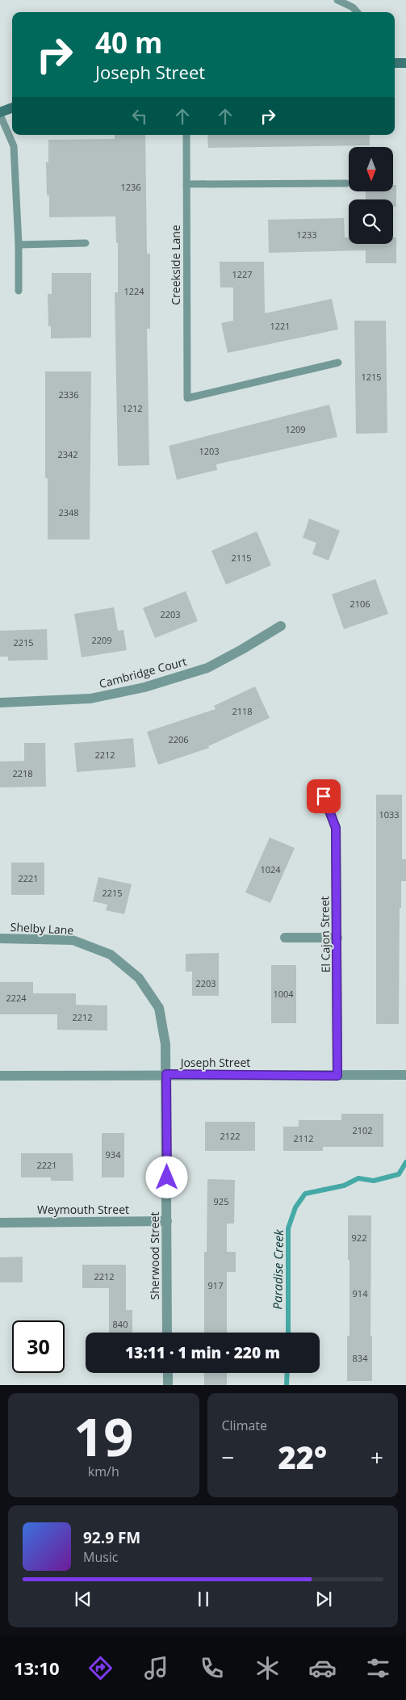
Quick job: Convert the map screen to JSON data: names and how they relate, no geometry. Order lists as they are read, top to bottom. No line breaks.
{"streets":{"street":["Cambridge Court","Shelby Lane","El Cajon Street","Joseph Street","Weymouth Street","Sherwood Street"],"lane":["Creekside Lane"]},"crossings":[["Shelby Lane","Joseph Street"],["Shelby Lane","Sherwood Street"],["El Cajon Street","Joseph Street"],["Joseph Street","Sherwood Street"],["Weymouth Street","Sherwood Street"]],"water":["Paradise Creek"],"house_numbers":["1236","1233","1227","1224","1221","1215","2336","1212","1209","1203","2342","2348","2115","2106","2203","2209","2215","2118","2206","2212","2218","1033","1024","2221","2215","2203","1004","2224","2212","2102","2122","2112","934","2221","925","922","2212","917","914","840","834"],"north":"bottom","page":{"turn":["40 m","Joseph Street"],"limit":"30","trip":"13:11 · 1 min · 220 m","tile":[["19","km/h"],"Climate"],"heat":["−","22°","+"],"song":["92.9 FM","Music"],"tabs":"13:10"}}
